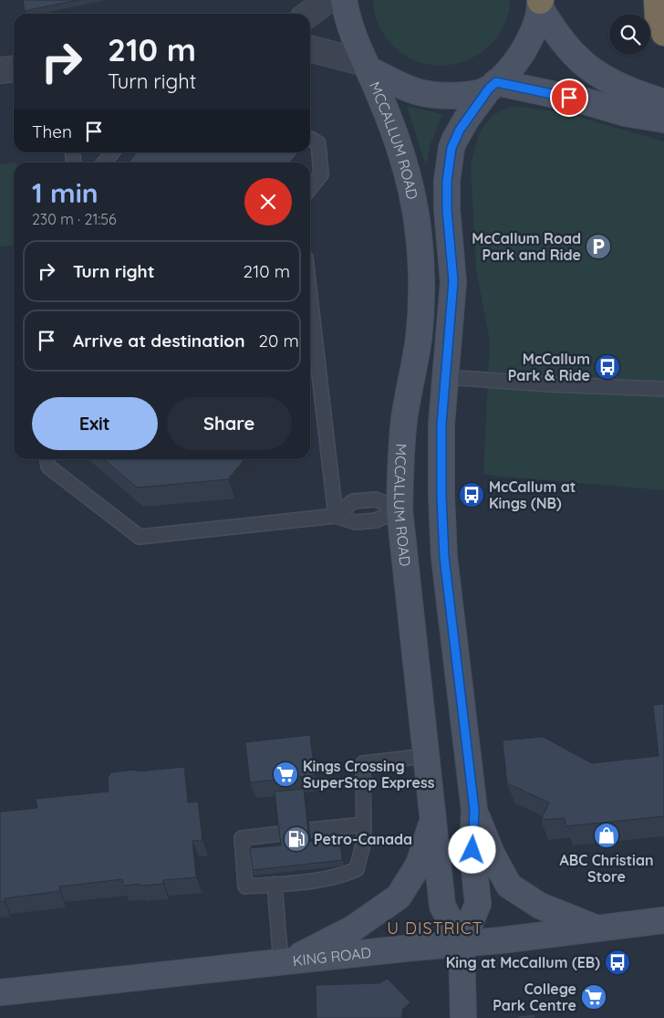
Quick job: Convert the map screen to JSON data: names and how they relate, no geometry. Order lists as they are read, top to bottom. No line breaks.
{"streets":{"main road":["MCCALLUM ROAD","KING ROAD"]},"crossings":[["MCCALLUM ROAD","KING ROAD"]],"districts":["U DISTRICT"],"places":{"parking":["McCallum Road Park and Ride"],"bus stop":["McCallum Park & Ride","McCallum at Kings (NB)","King at McCallum (EB)"],"supermarket":["Kings Crossing SuperStop Express","College Park Centre"],"shop":["ABC Christian Store"],"fuel station":["Petro-Canada"]},"page":{"turn":["210 m","Turn right"],"then":"Then","heading":["1 min","230 m · 21:56"],"list":[{"name":"Turn right","value":"210 m"},{"name":"Arrive at destination","value":"20 m"}],"buttons":["Exit","Share"]}}
